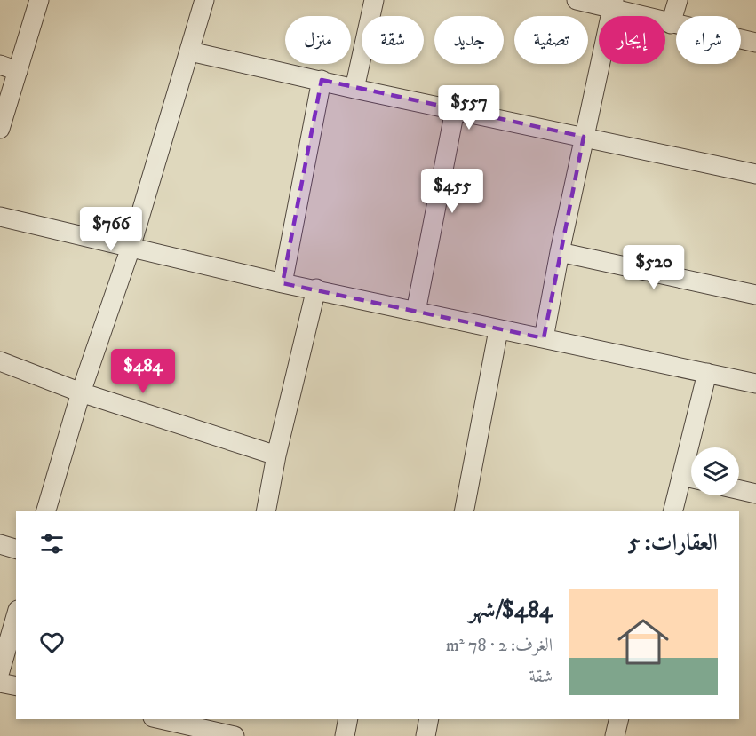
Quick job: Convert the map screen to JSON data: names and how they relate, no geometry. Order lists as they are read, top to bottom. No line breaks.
{"page":{"chip":["شراء","إيجار","تصفية","جديد","شقة","منزل"],"price":["$557","$455","$766","$520","$484"],"heading":"العقارات: 5","list":[{"name":"$484/شهر","note":"الغرف: 2 · 78 m² · شقة"}]}}
